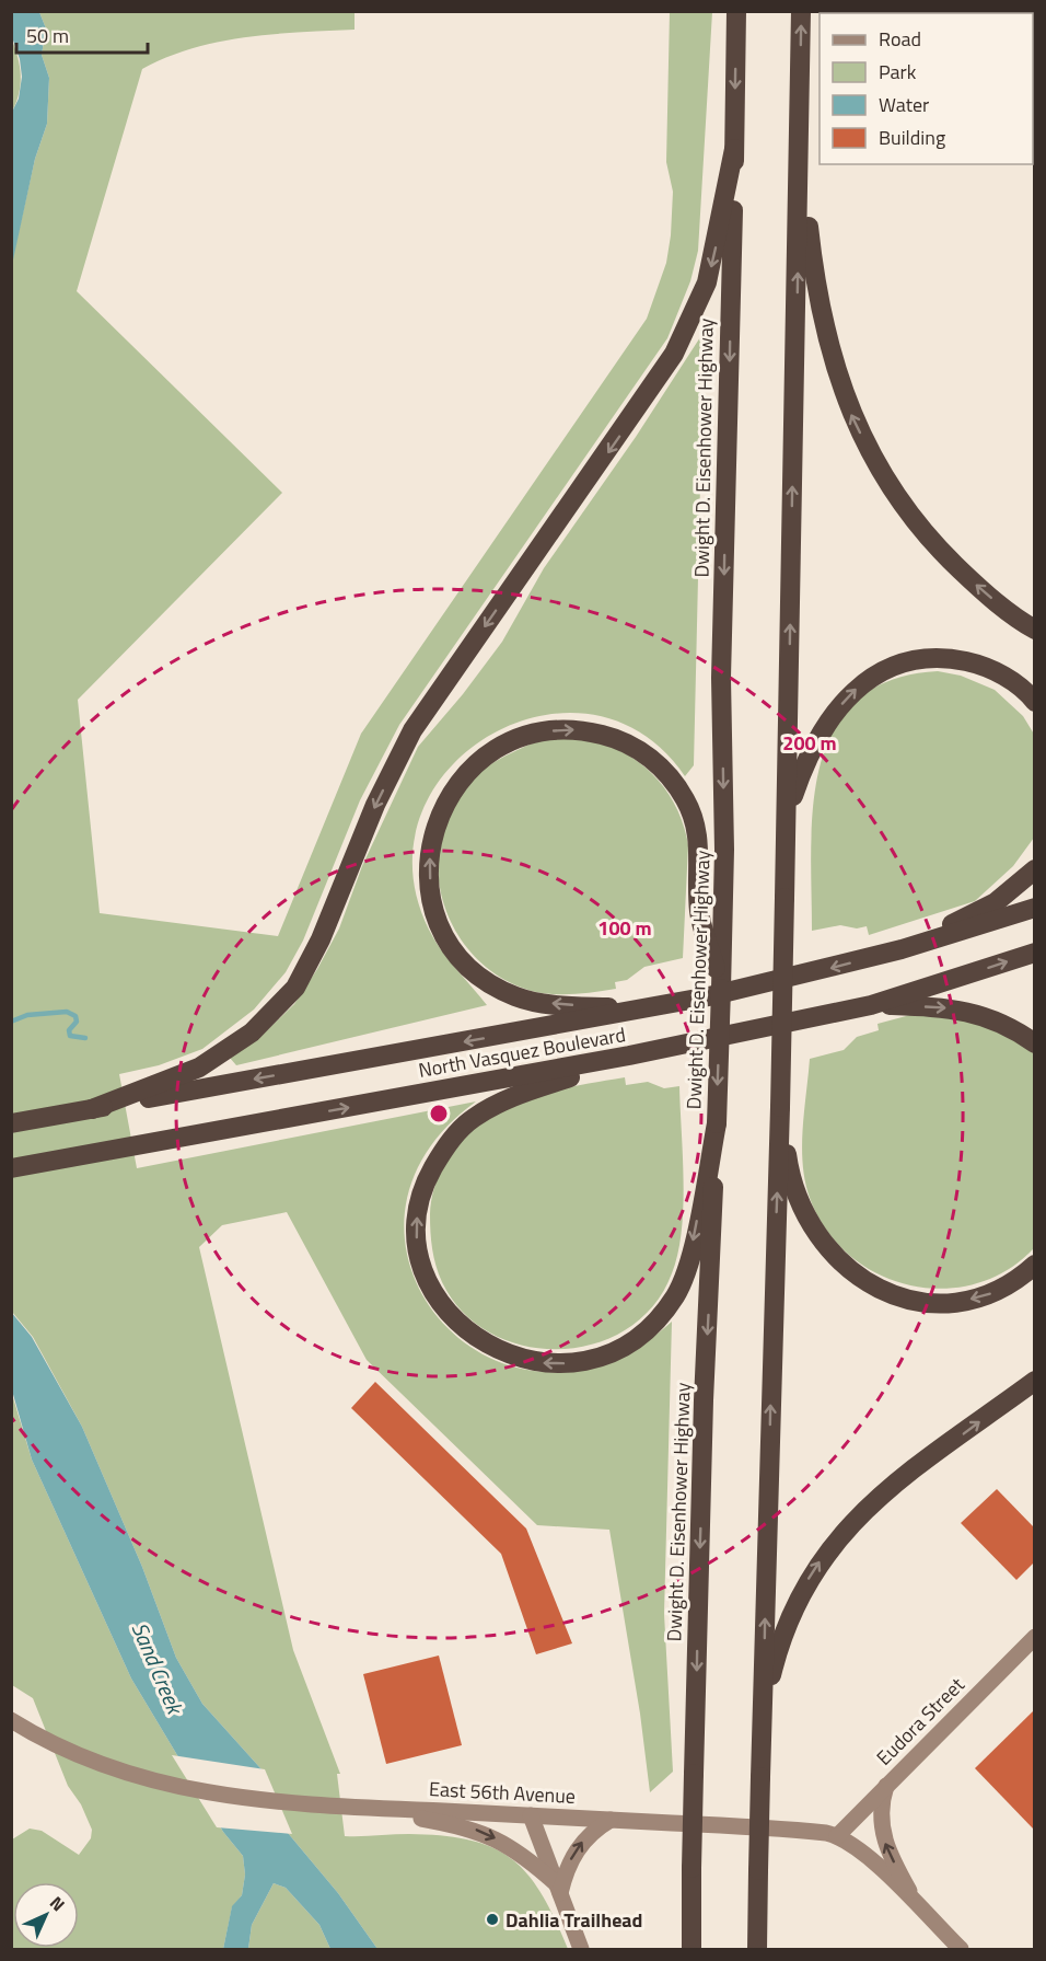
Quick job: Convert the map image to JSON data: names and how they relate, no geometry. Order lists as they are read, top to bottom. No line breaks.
{"streets":{"highway":["Dwight D. Eisenhower Highway","North Vasquez Boulevard"],"main road":["Eudora Street","East 56th Avenue"]},"crossings":[["Eudora Street","East 56th Avenue"]],"water":["Sand Creek"],"places":["Dahlia Trailhead"],"legend":["Road","Park","Water","Building"],"scale_bar":"50 m","north":"top right","rings":["200 m","100 m"]}
